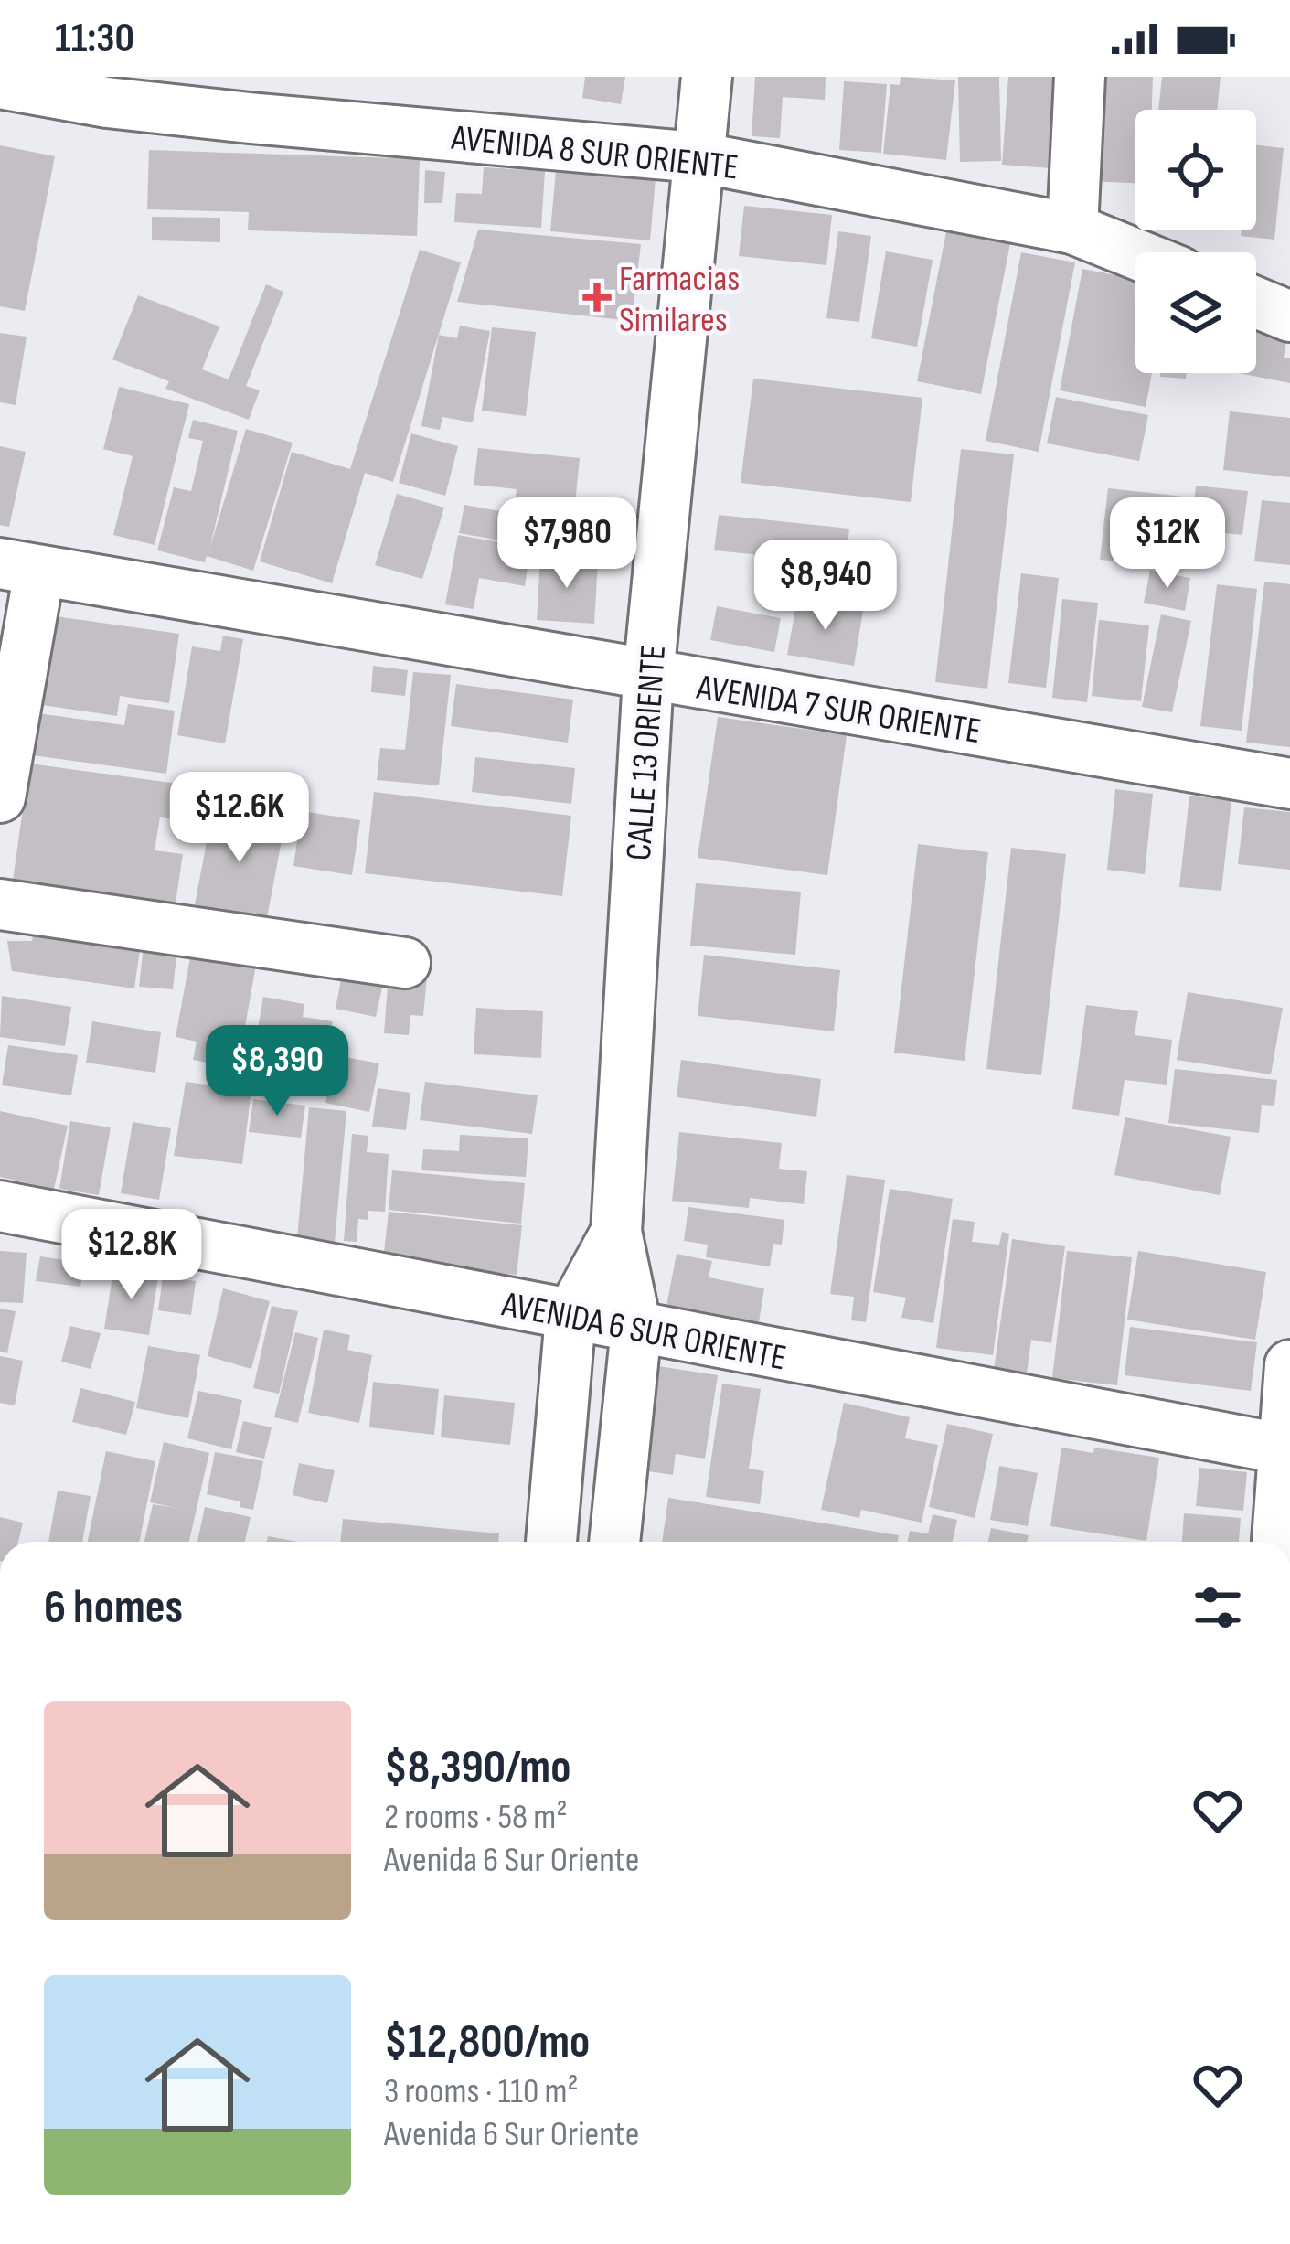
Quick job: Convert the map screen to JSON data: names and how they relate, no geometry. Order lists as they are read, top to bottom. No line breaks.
{"streets":{"street":["AVENIDA 8 SUR ORIENTE","AVENIDA 7 SUR ORIENTE","CALLE 13 ORIENTE","AVENIDA 6 SUR ORIENTE"]},"crossings":[["AVENIDA 8 SUR ORIENTE","CALLE 13 ORIENTE"],["AVENIDA 7 SUR ORIENTE","CALLE 13 ORIENTE"],["CALLE 13 ORIENTE","AVENIDA 6 SUR ORIENTE"]],"places":{"health":["Farmacias Similares"]},"page":{"status":"11:30","price":["$7,980","$12K","$8,940","$12.6K","$8,390","$12.8K"],"heading":"6 homes","list":[{"name":"$8,390/mo","note":"2 rooms · 58 m² · Avenida 6 Sur Oriente"},{"name":"$12,800/mo","note":"3 rooms · 110 m² · Avenida 6 Sur Oriente"}]}}
